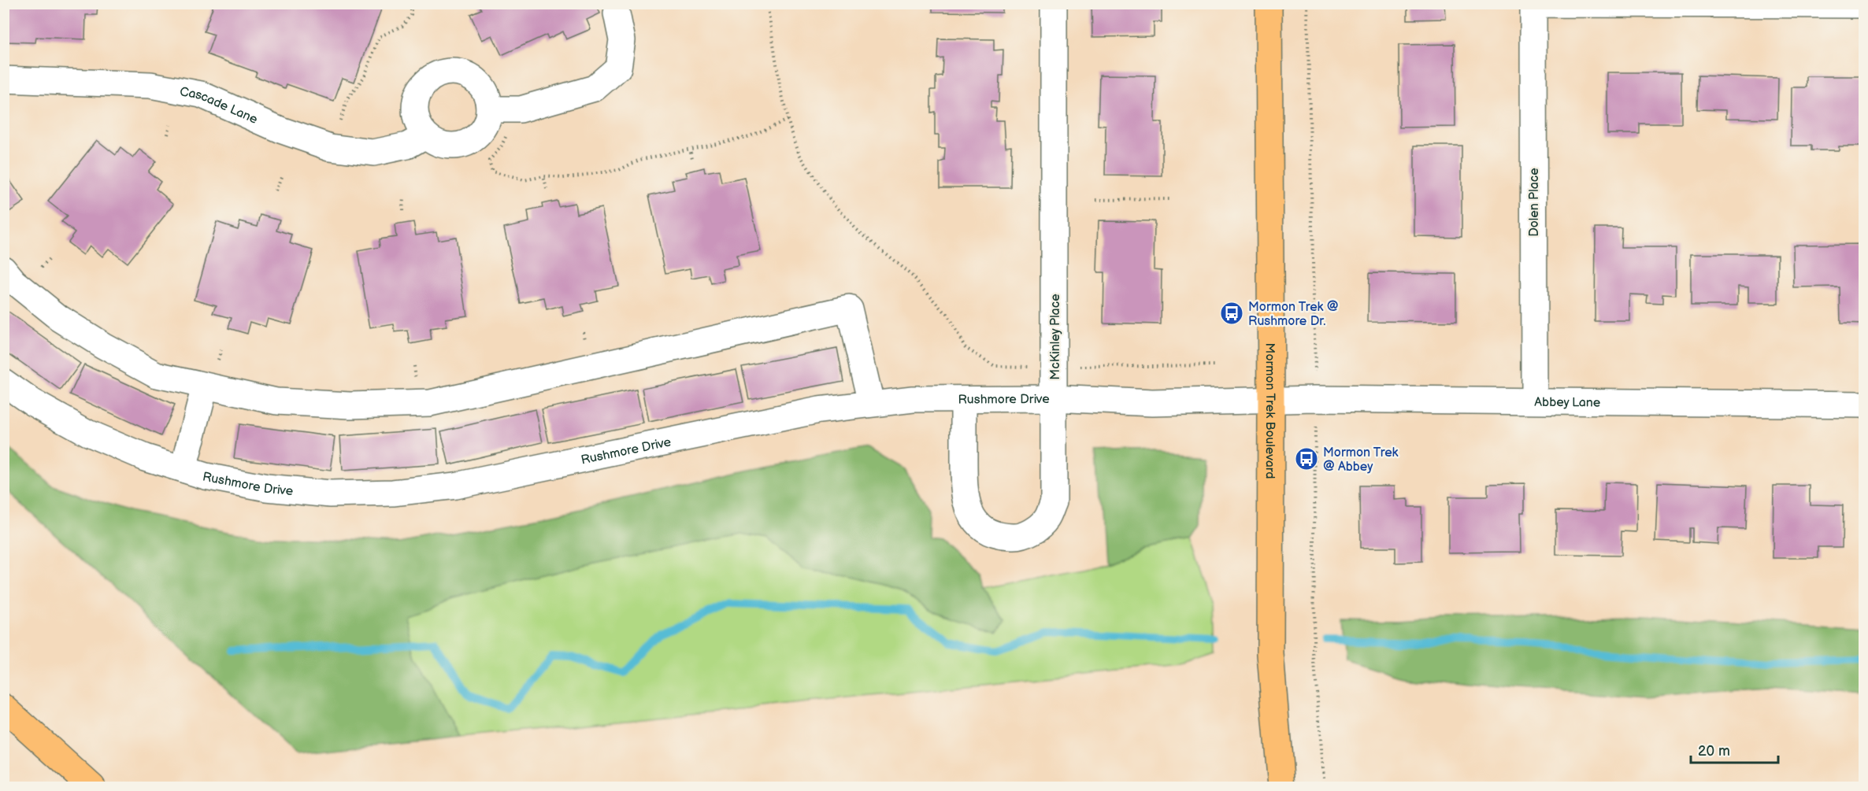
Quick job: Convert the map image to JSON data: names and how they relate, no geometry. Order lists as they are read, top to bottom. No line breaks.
{"streets":{"main road":["Mormon Trek Boulevard"],"street":["Cascade Lane","Dolen Place","McKinley Place","Rushmore Drive","Abbey Lane"]},"crossings":[["Dolen Place","Abbey Lane"],["McKinley Place","Rushmore Drive"],["Rushmore Drive","Abbey Lane"],["Rushmore Drive","Mormon Trek Boulevard"],["Abbey Lane","Mormon Trek Boulevard"]],"places":{"bus stop":["Mormon Trek @ Rushmore Dr.","Mormon Trek @ Abbey"]},"scale_bar":"20 m"}
